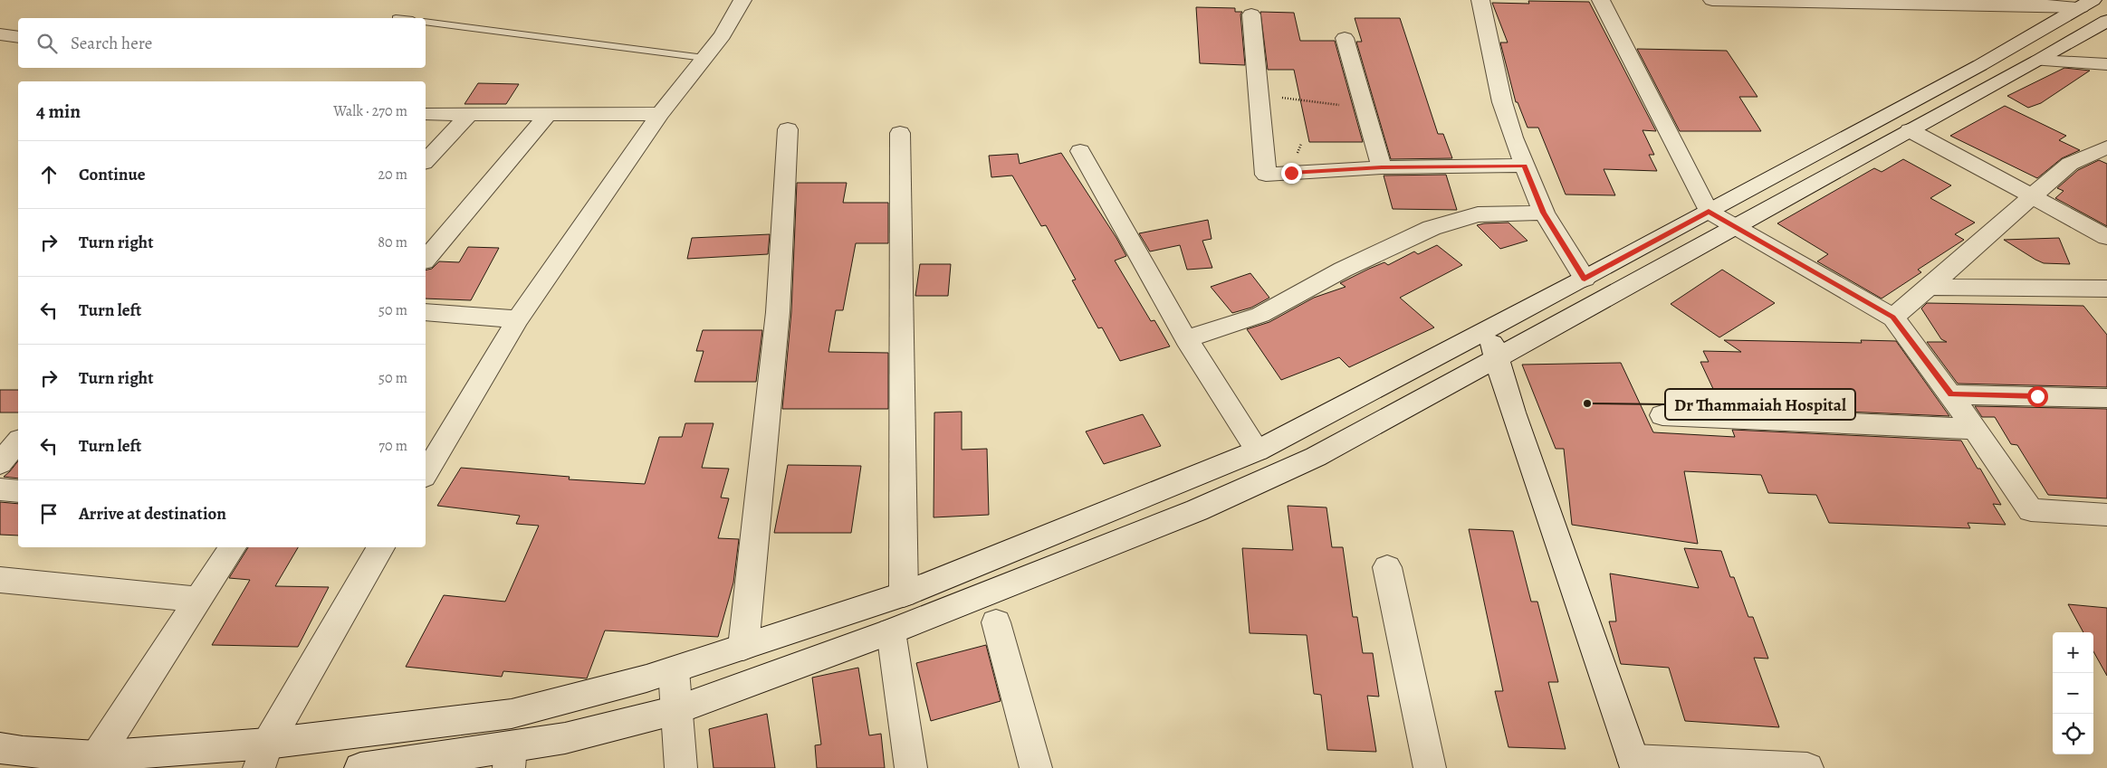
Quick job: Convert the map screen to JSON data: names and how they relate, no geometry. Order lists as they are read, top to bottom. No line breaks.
{"places":["Dr Thammaiah Hospital"],"page":{"search":"Search here","heading":["4 min","Walk · 270 m"],"list":[["Continue","20 m"],["Turn right","80 m"],["Turn left","50 m"],["Turn right","50 m"],["Turn left","70 m"],"Arrive at destination"],"map_buttons":["+","−"]}}
